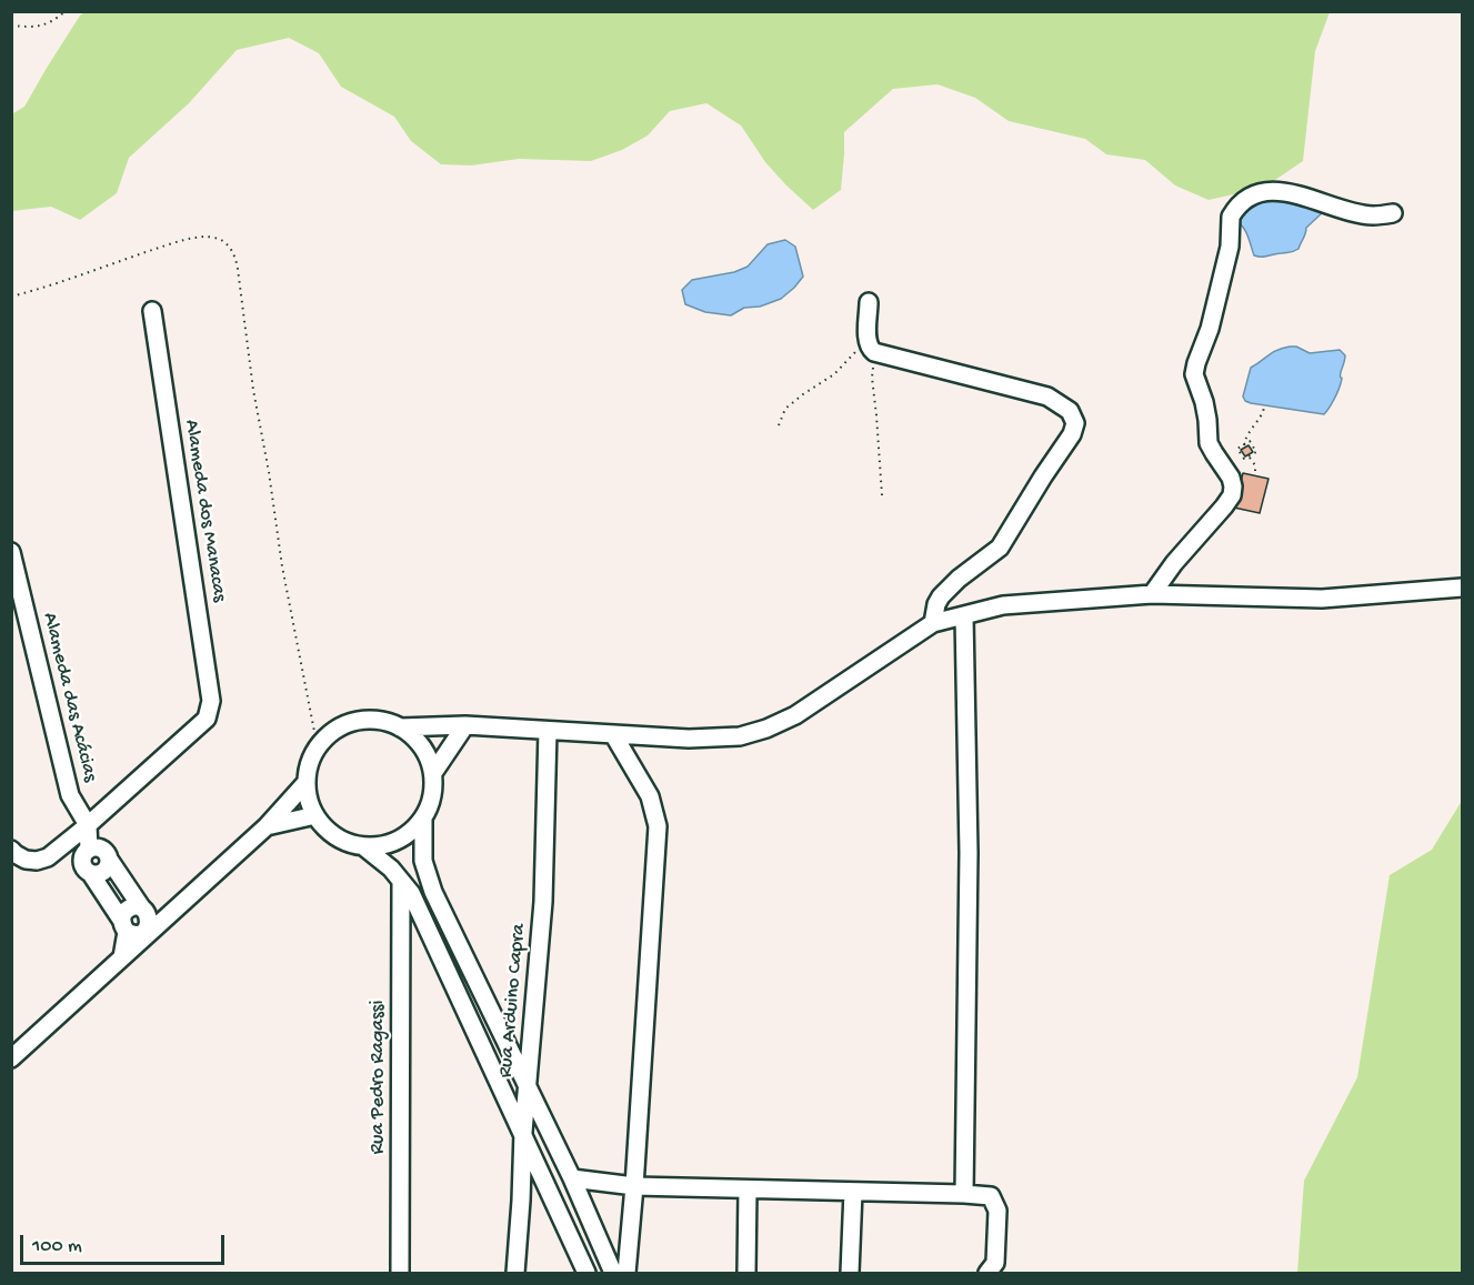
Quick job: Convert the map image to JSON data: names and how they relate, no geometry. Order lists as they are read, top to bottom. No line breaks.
{"streets":{"street":["Alameda dos Manacas","Alameda das Acácias","Rua Arduino Capra","Rua Pedro Ragassi"]},"crossings":[["Alameda dos Manacas","Alameda das Acácias"]],"scale_bar":"100 m"}
